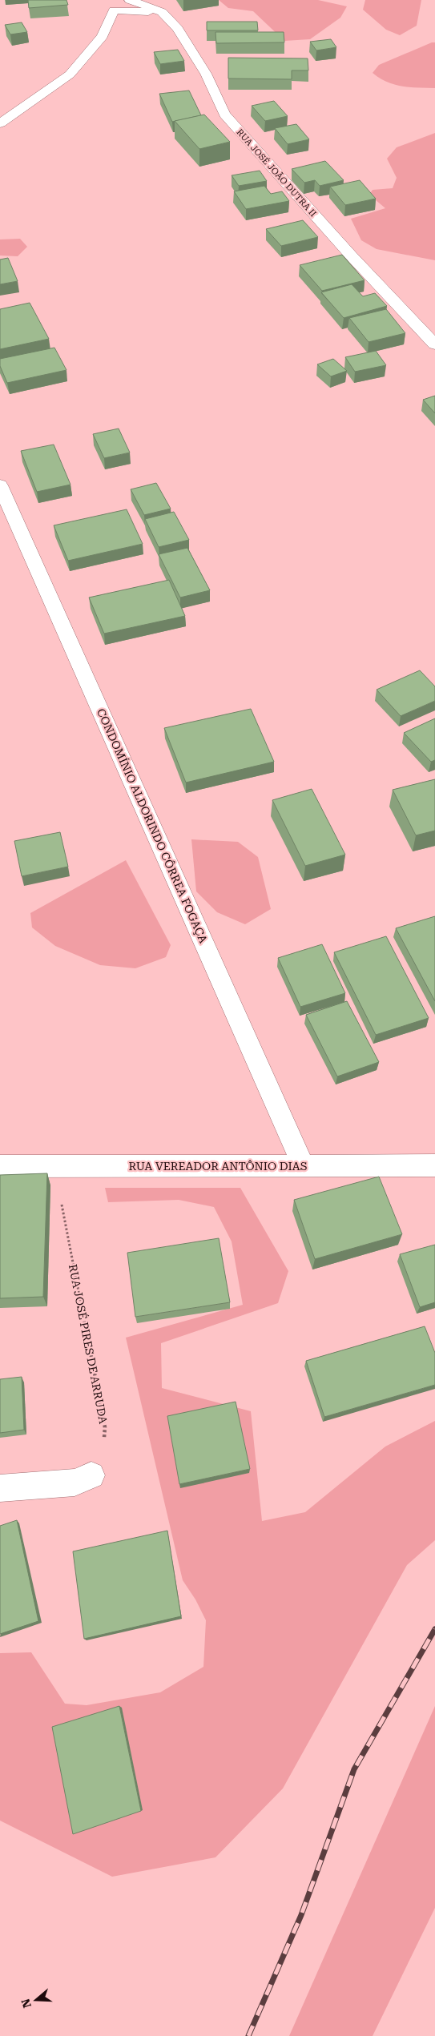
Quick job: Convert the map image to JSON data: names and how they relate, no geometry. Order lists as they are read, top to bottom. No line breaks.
{"streets":{"street":["RUA JOSÉ JOÃO DUTRA II","CONDOMÍNIO ALDORINDO CÔRREA FOGAÇA","RUA VEREADOR ANTÔNIO DIAS"],"path":["RUA JOSÉ PIRES DE ARRUDA"]},"crossings":[["CONDOMÍNIO ALDORINDO CÔRREA FOGAÇA","RUA VEREADOR ANTÔNIO DIAS"],["RUA VEREADOR ANTÔNIO DIAS","RUA JOSÉ PIRES DE ARRUDA"]],"north":"left"}
